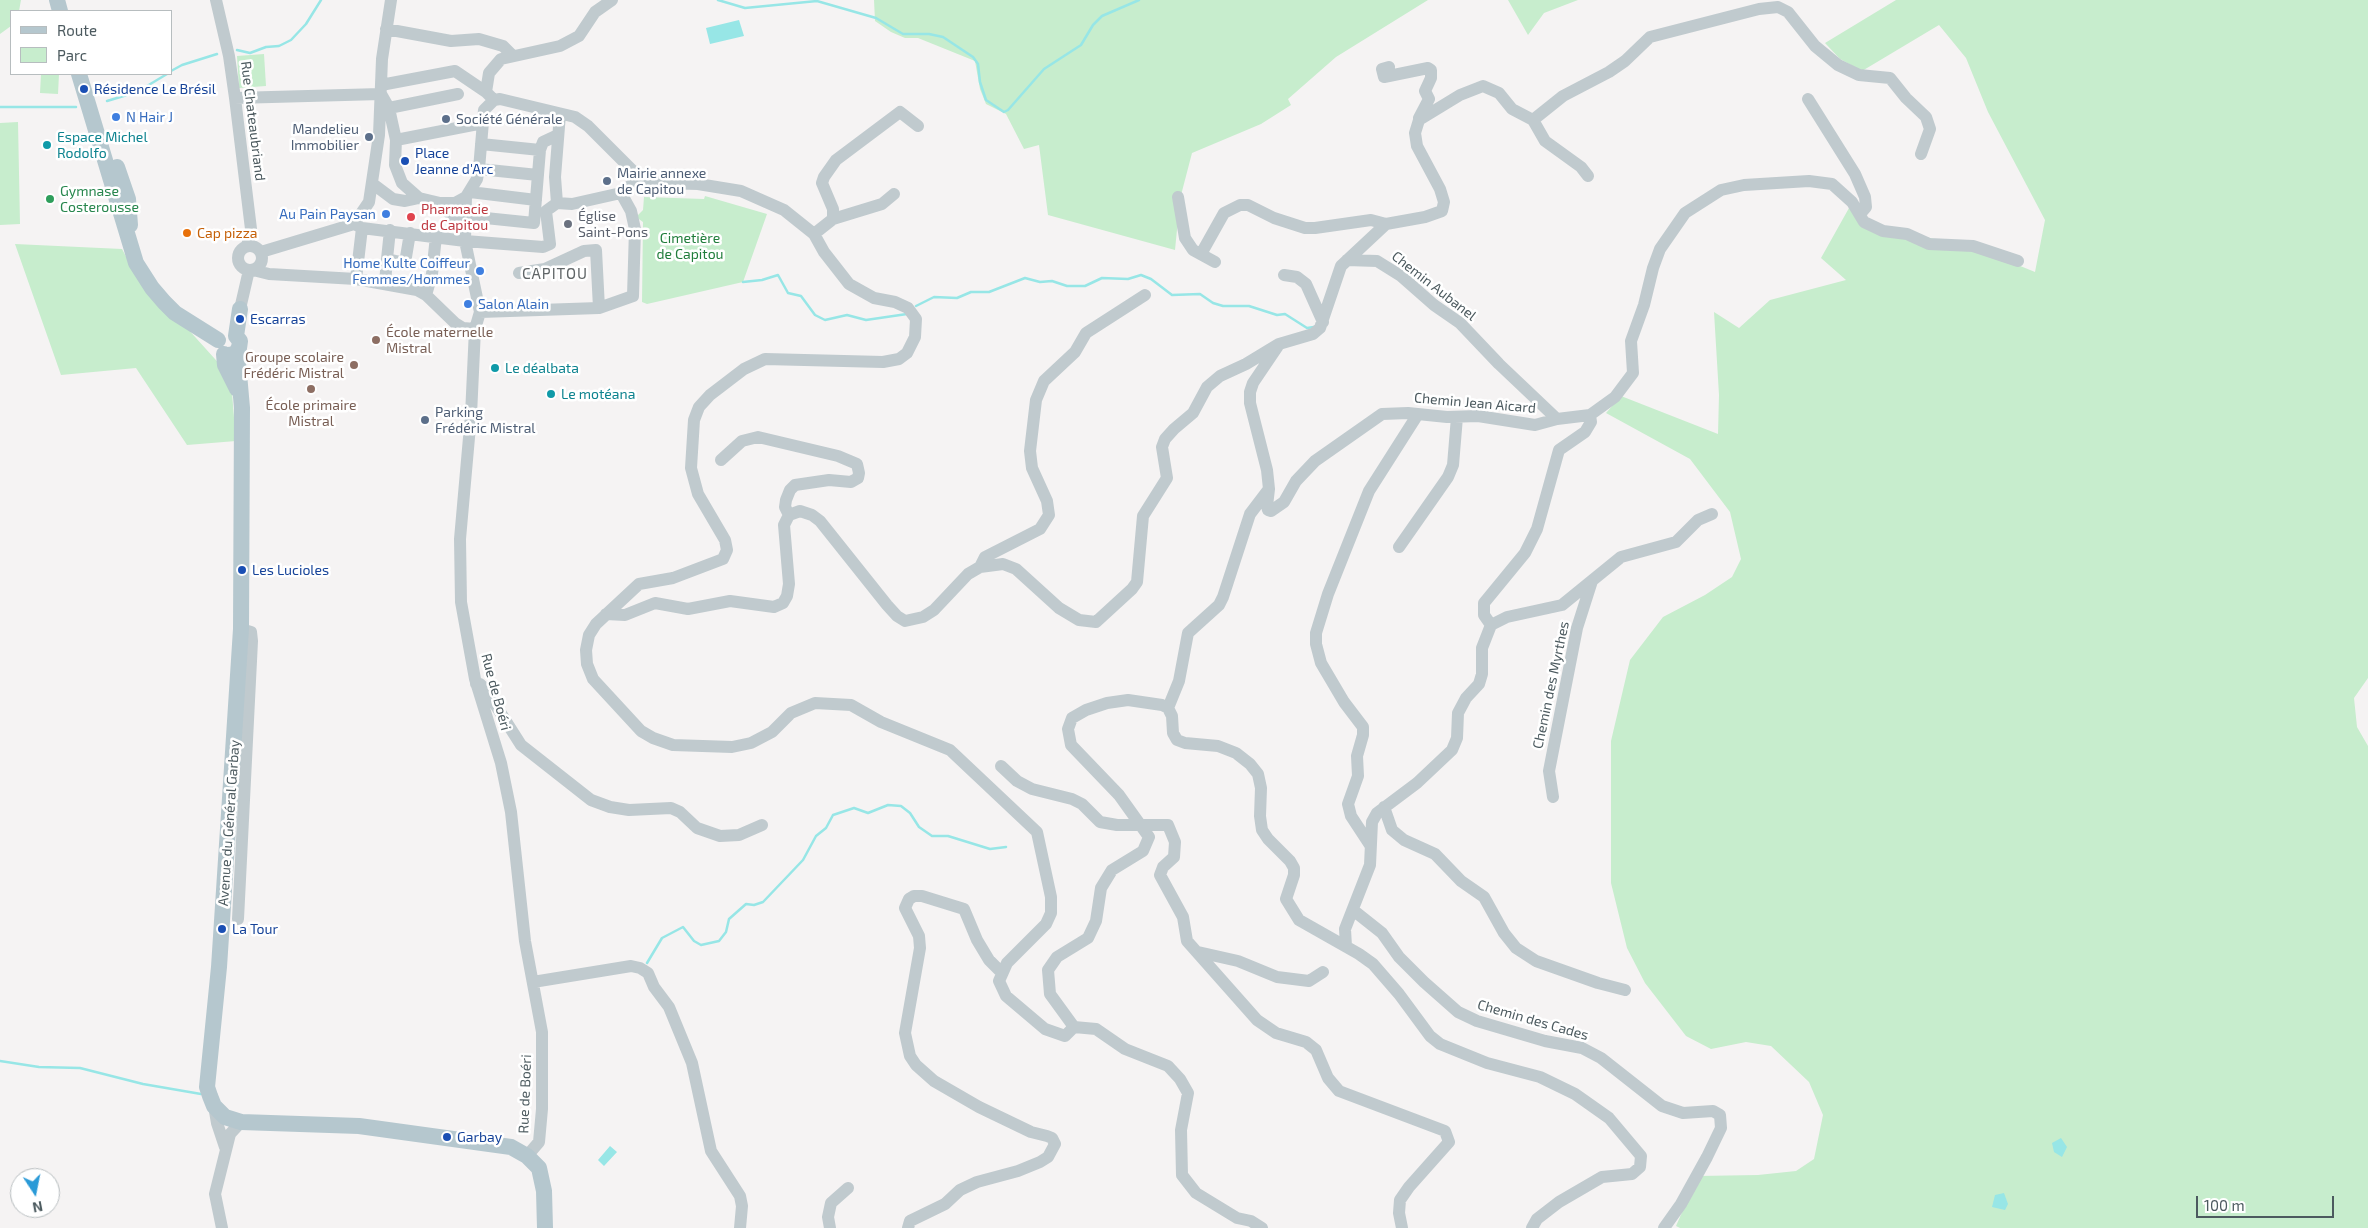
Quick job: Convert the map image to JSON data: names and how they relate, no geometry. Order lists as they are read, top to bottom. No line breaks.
{"streets":{"main road":["Avenue du Général Garbay"],"street":["Rue Chateaubriand","Chemin Aubanel","Chemin Jean Aicard","Chemin des Myrthes","Rue de Boéri","Chemin des Cades"]},"crossings":[["Chemin Aubanel","Chemin Jean Aicard"]],"districts":["CAPITOU"],"parks":["Cimetière de Capitou"],"places":["Résidence Le Brésil","N Hair J","Société Générale","Mandelieu Immobilier","Espace Michel Rodolfo","Place Jeanne d'Arc","Mairie annexe de Capitou","Gymnase Costerousse","Au Pain Paysan","Pharmacie de Capitou","Église Saint-Pons","Cap pizza","Home Kulte Coiffeur Femmes/Hommes","Salon Alain","Escarras","École maternelle Mistral","Groupe scolaire Frédéric Mistral","Le déalbata","École primaire Mistral","Le motéana","Parking Frédéric Mistral","Les Lucioles","La Tour","Garbay"],"legend":["Route","Parc"],"scale_bar":"100 m","north":"bottom"}
